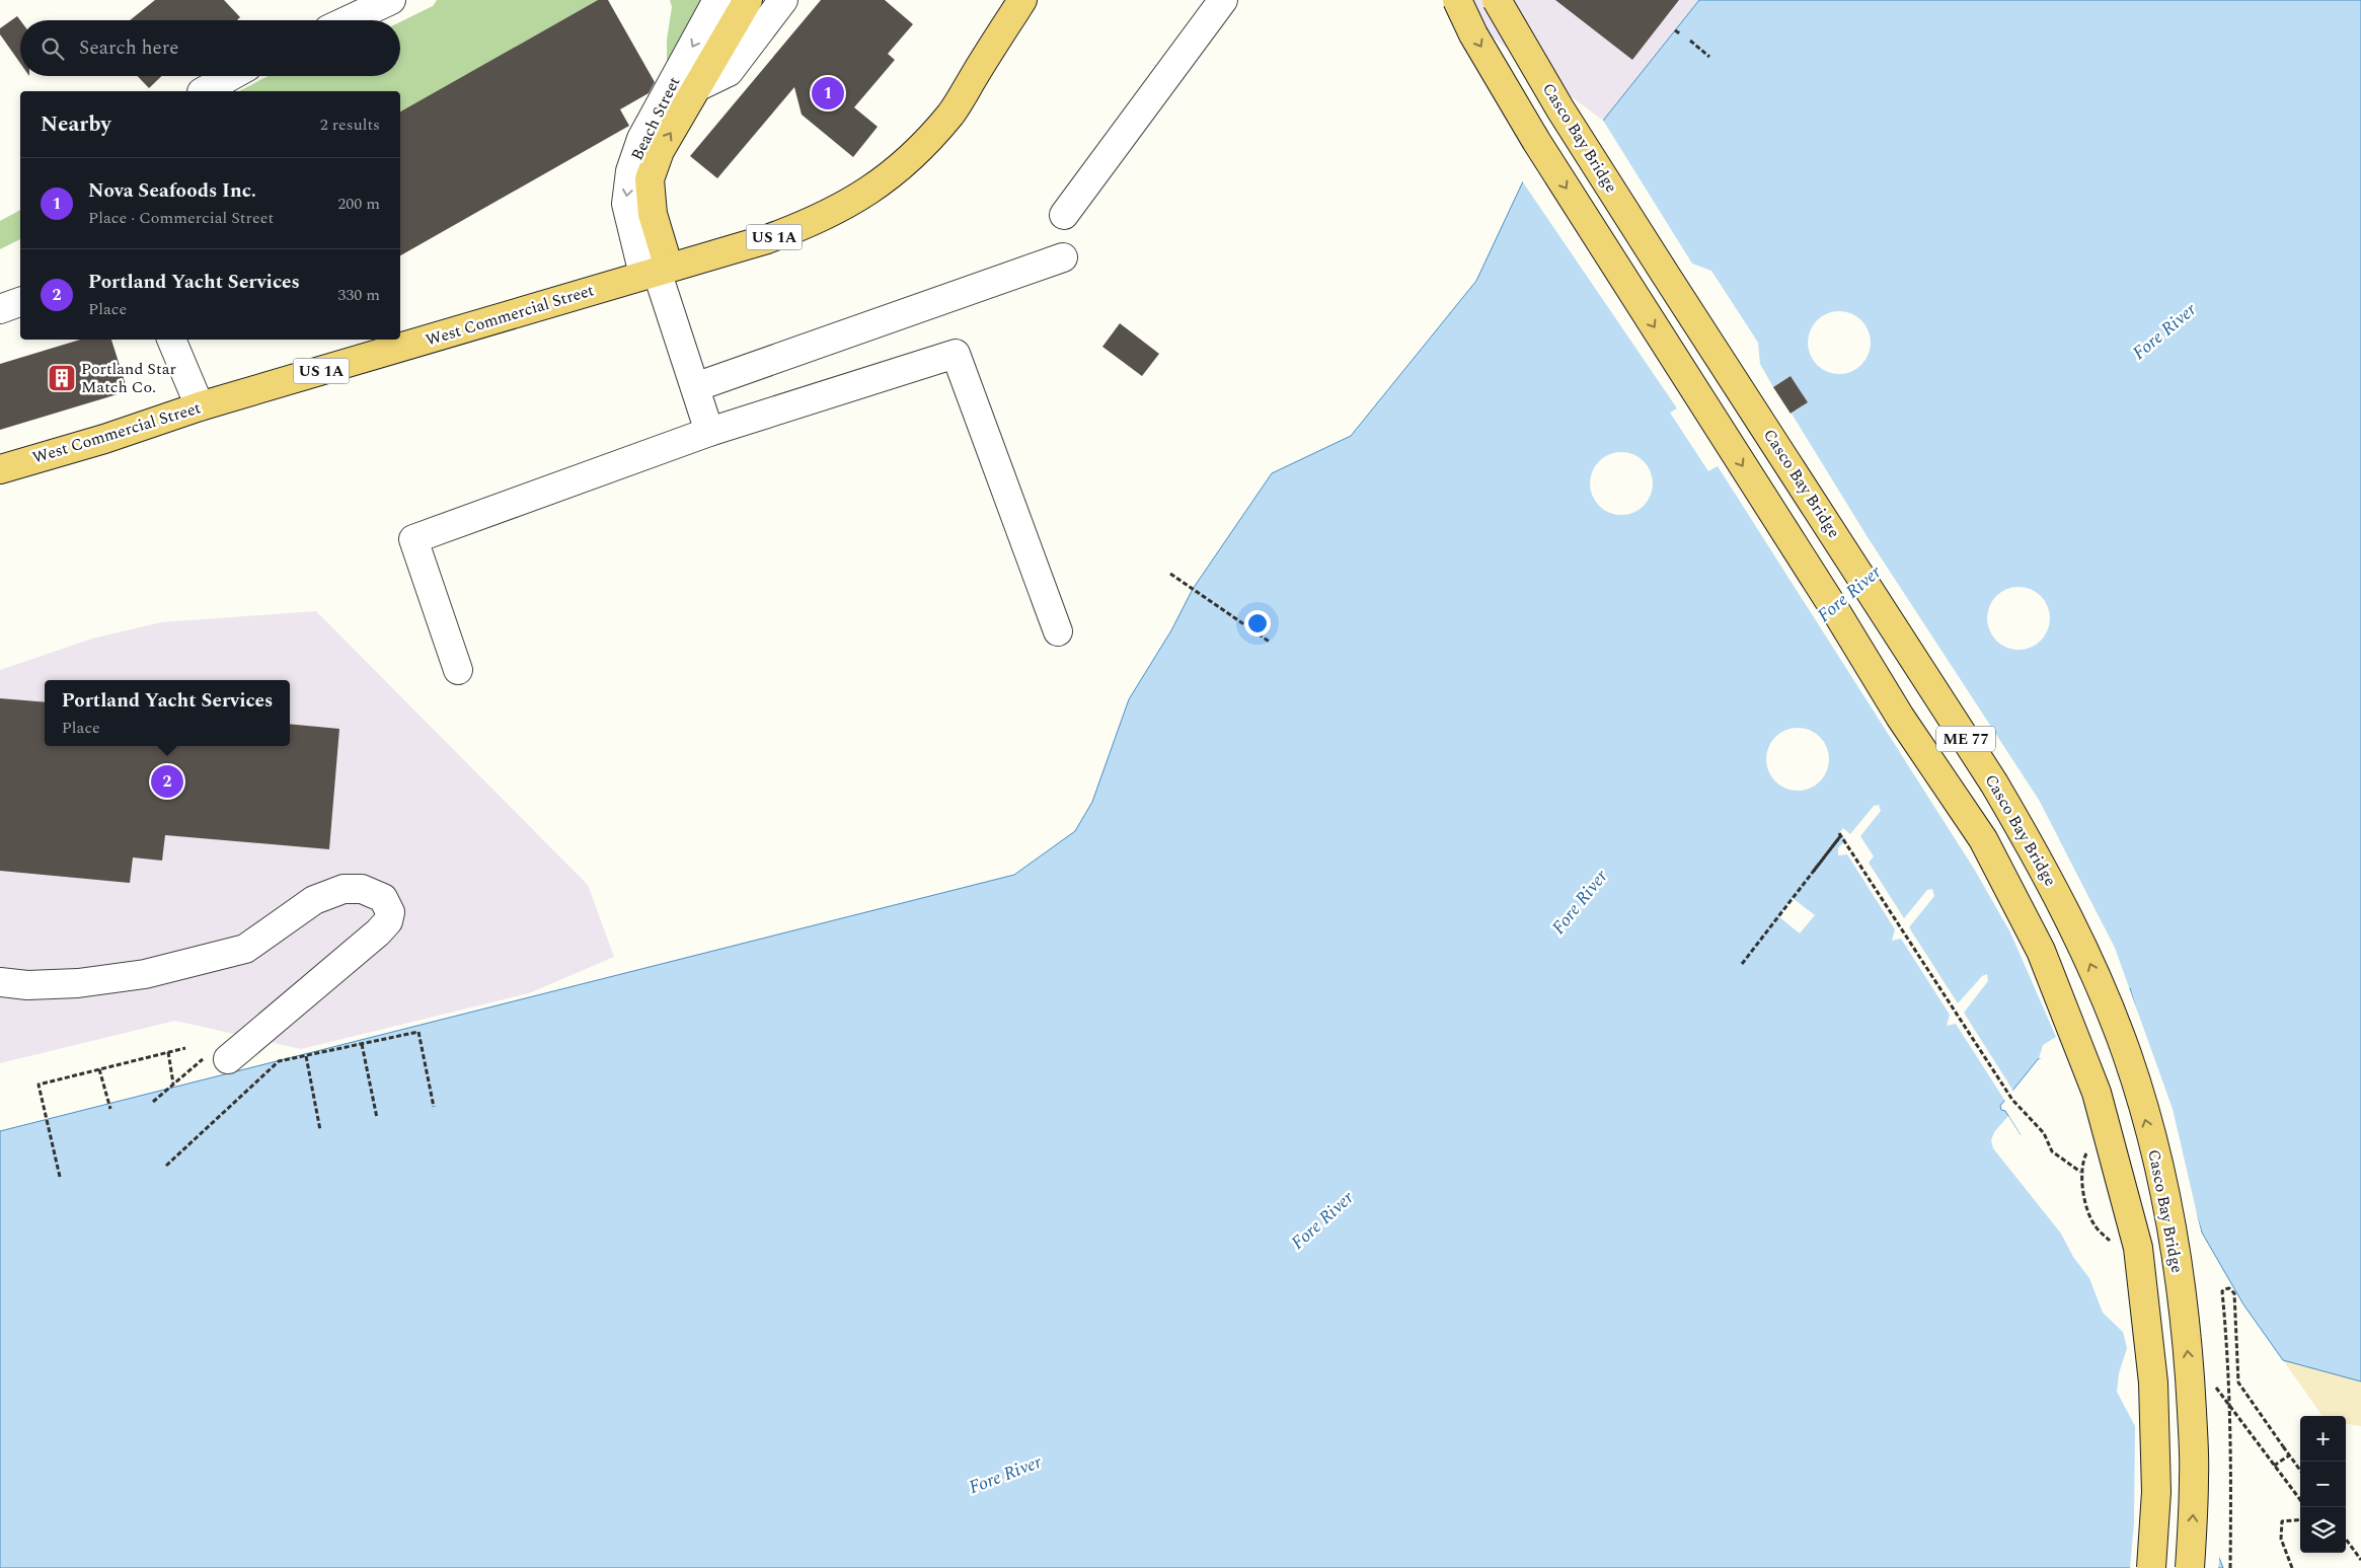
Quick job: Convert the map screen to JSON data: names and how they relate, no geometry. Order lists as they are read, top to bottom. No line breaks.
{"streets":{"main road":["Casco Bay Bridge","US 1A","West Commercial Street","ME 77"],"street":["Beach Street"]},"crossings":[["Beach Street","West Commercial Street"]],"one_way":["Beach Street"],"water":["Fore River"],"places":{"building":["Portland Star Match Co."]},"page":{"search":"Search here","pins":["1","2"],"heading":["Nearby","2 results"],"list":[{"mark":"1","name":"Nova Seafoods Inc.","note":"Place · Commercial Street","value":"200 m"},{"mark":"2","name":"Portland Yacht Services","note":"Place","value":"330 m"}],"popup":["Portland Yacht Services","Place"],"map_buttons":["+","−"]}}
